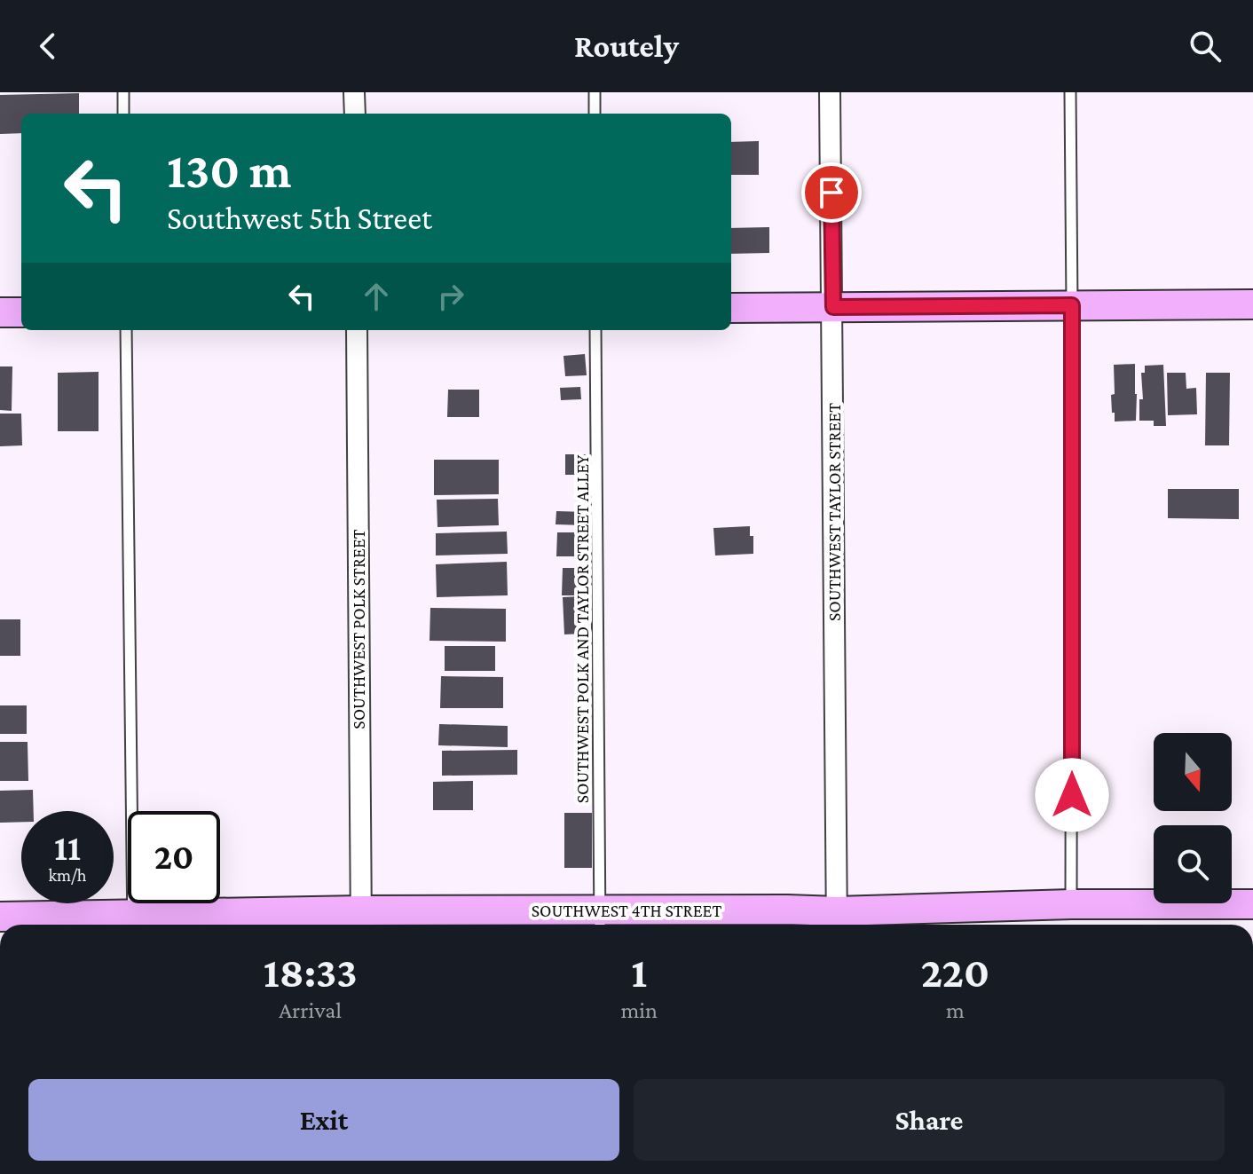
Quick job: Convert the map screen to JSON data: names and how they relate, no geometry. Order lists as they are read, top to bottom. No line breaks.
{"streets":{"street":["SOUTHWEST TAYLOR STREET","SOUTHWEST POLK STREET","SOUTHWEST 4TH STREET"],"lane":["SOUTHWEST POLK AND TAYLOR STREET ALLEY"]},"crossings":[["SOUTHWEST TAYLOR STREET","SOUTHWEST 4TH STREET"],["SOUTHWEST POLK STREET","SOUTHWEST 4TH STREET"],["SOUTHWEST POLK AND TAYLOR STREET ALLEY","SOUTHWEST 4TH STREET"]],"north":"bottom","page":{"header":"Routely","turn":["130 m","Southwest 5th Street"],"speed":"11 km/h","limit":"20","eta":["18:33","Arrival","1","min","220","m"],"buttons":["Exit","Share"]}}
